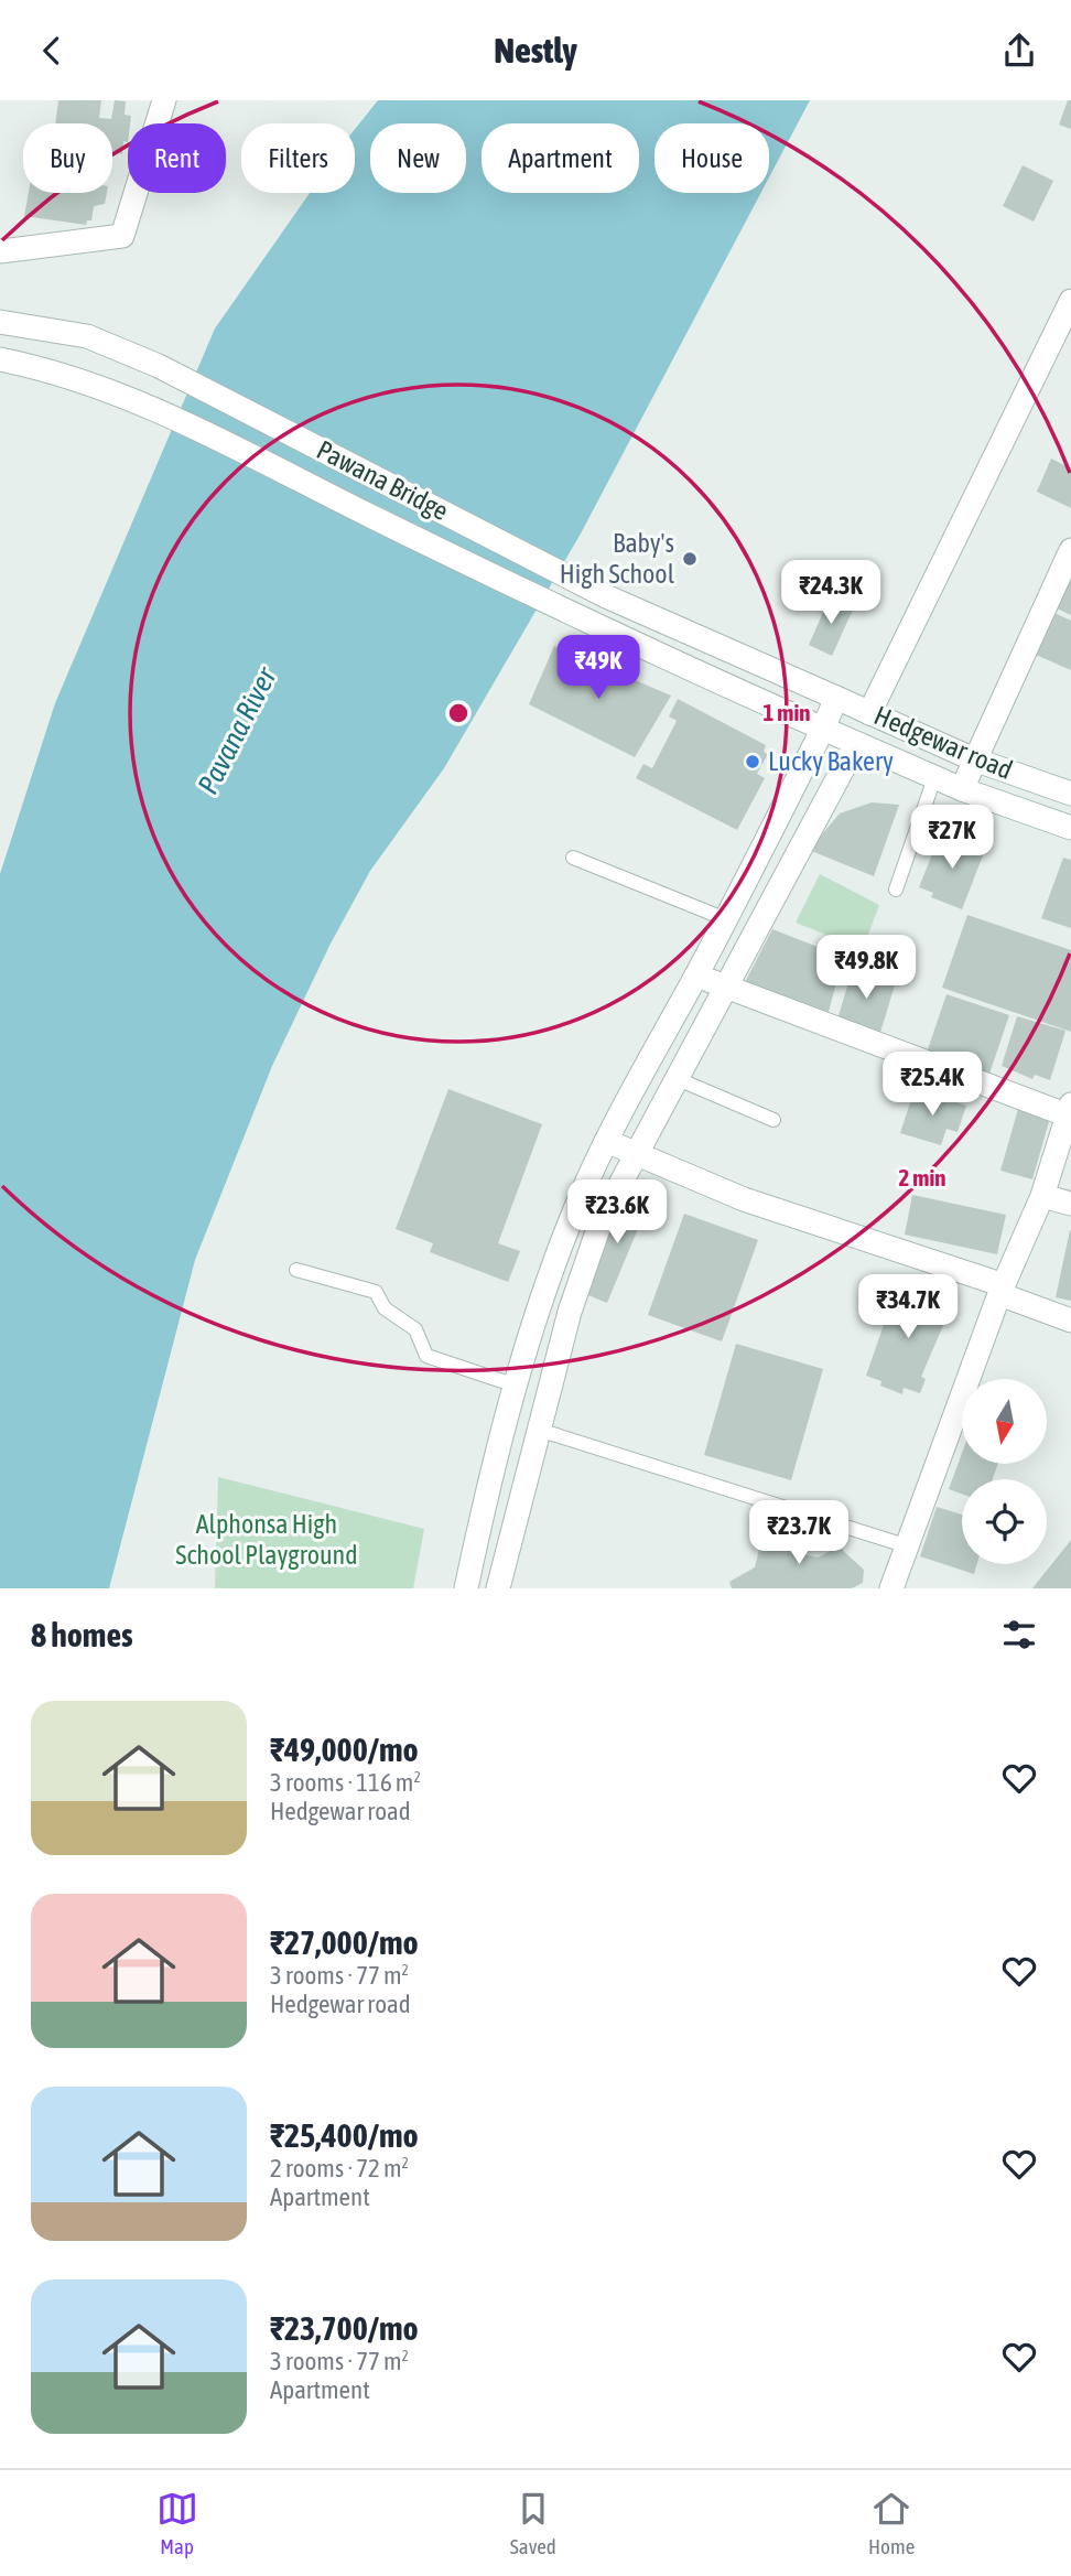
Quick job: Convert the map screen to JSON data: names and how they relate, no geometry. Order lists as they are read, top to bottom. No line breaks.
{"streets":{"street":["Pawana Bridge","Hedgewar road"]},"crossings":[["Pawana Bridge","Hedgewar road"]],"water":["Pavana River"],"parks":["Alphonsa High School Playground"],"places":["Baby's High School","Lucky Bakery"],"north":"bottom","page":{"header":"Nestly","chip":["Buy","Rent","Filters","New","Apartment","House"],"price":["₹24.3K","₹49K","₹27K","₹49.8K","₹25.4K","₹23.6K","₹34.7K","₹23.7K"],"heading":"8 homes","list":[{"name":"₹49,000/mo","note":"3 rooms · 116 m² · Hedgewar road"},{"name":"₹27,000/mo","note":"3 rooms · 77 m² · Hedgewar road"},{"name":"₹25,400/mo","note":"2 rooms · 72 m² · Apartment"},{"name":"₹23,700/mo","note":"3 rooms · 77 m² · Apartment"}],"tabs":["Map","Saved","Home"]},"rings":["1 min","2 min"]}
